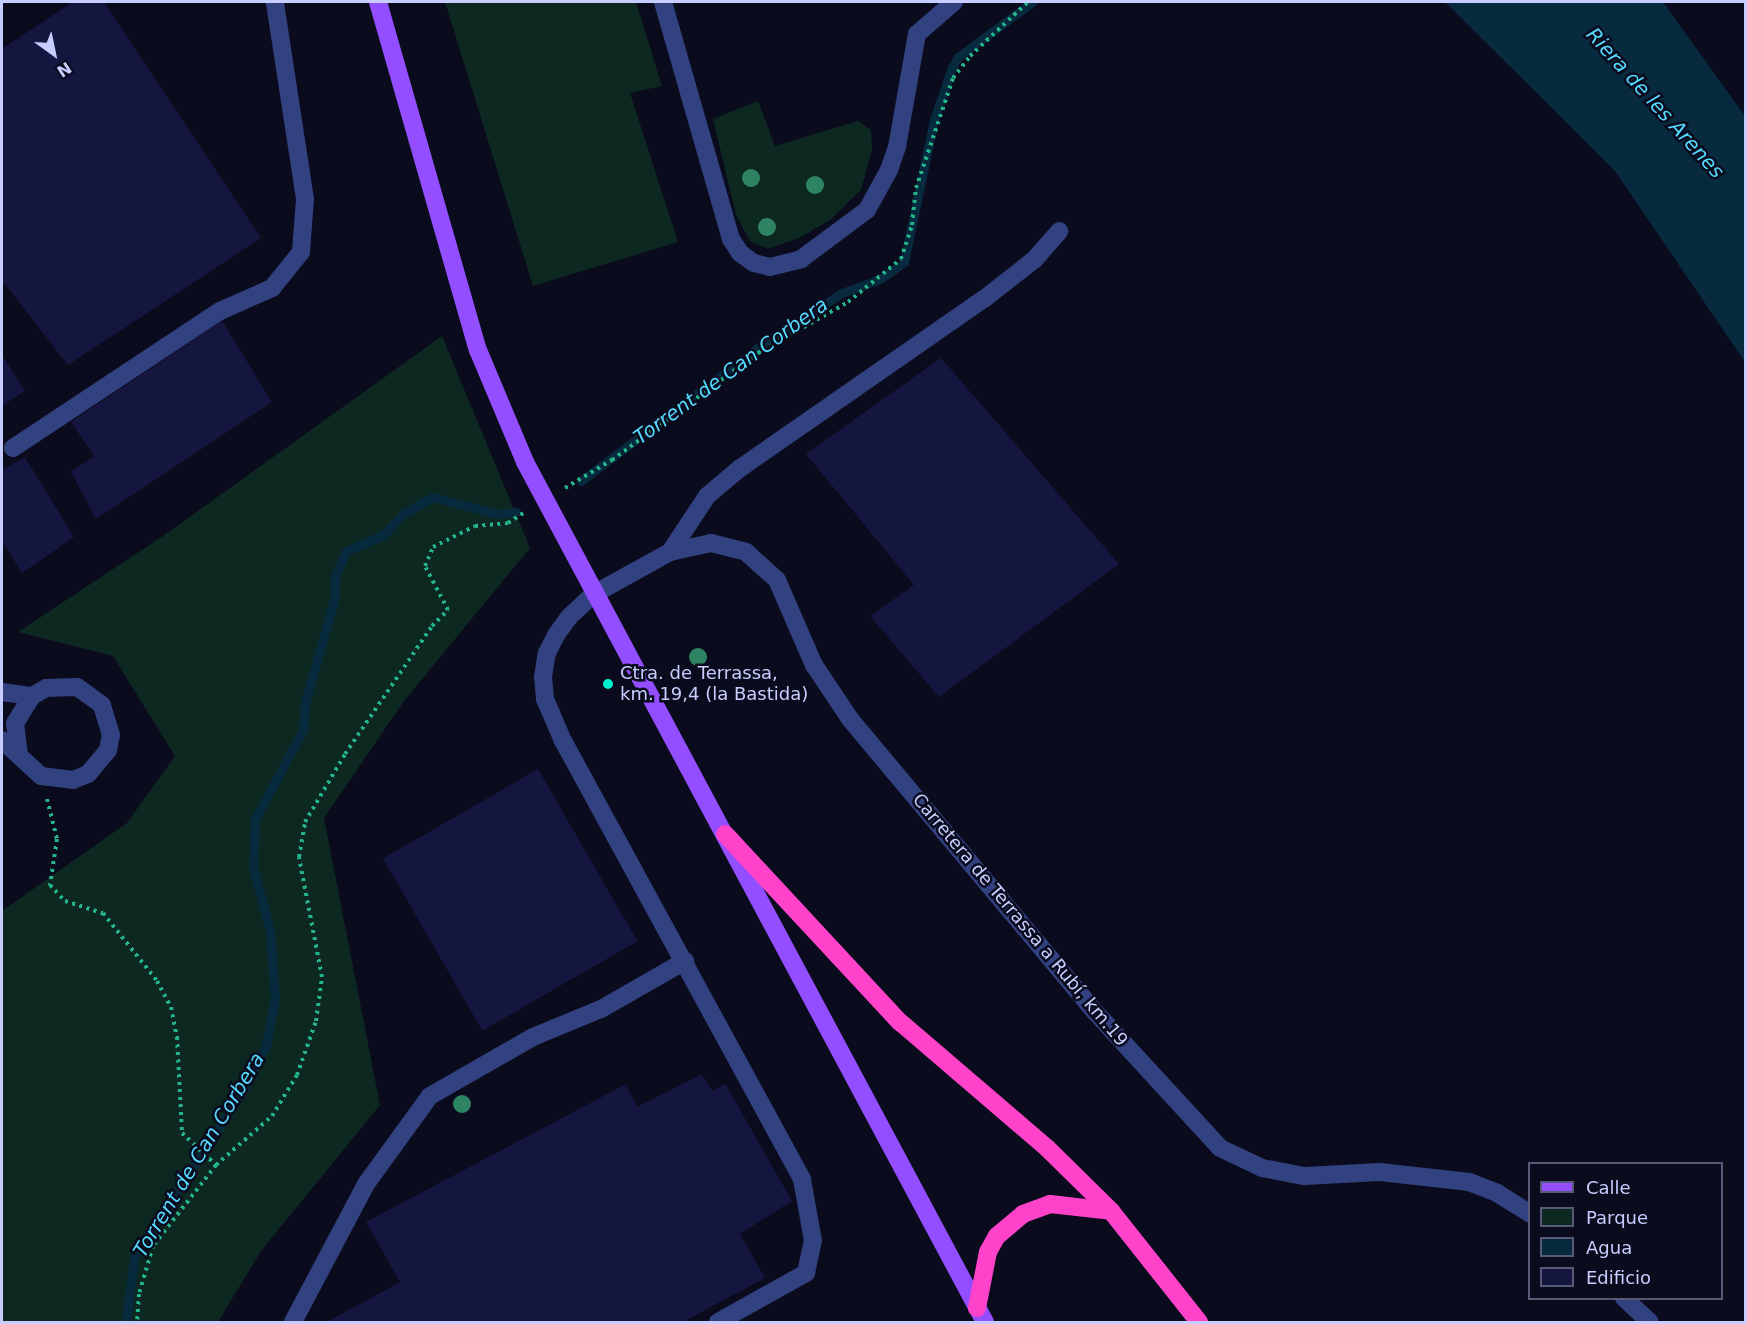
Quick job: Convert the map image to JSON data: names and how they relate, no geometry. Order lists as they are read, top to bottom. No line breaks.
{"streets":{"street":["Carretera de Terrassa a Rubí, km.19"]},"water":["Riera de les Arenes","Torrent de Can Corbera"],"places":["Ctra. de Terrassa, km. 19,4 (la Bastida)"],"legend":["Calle","Parque","Agua","Edificio"],"north":"bottom right"}
